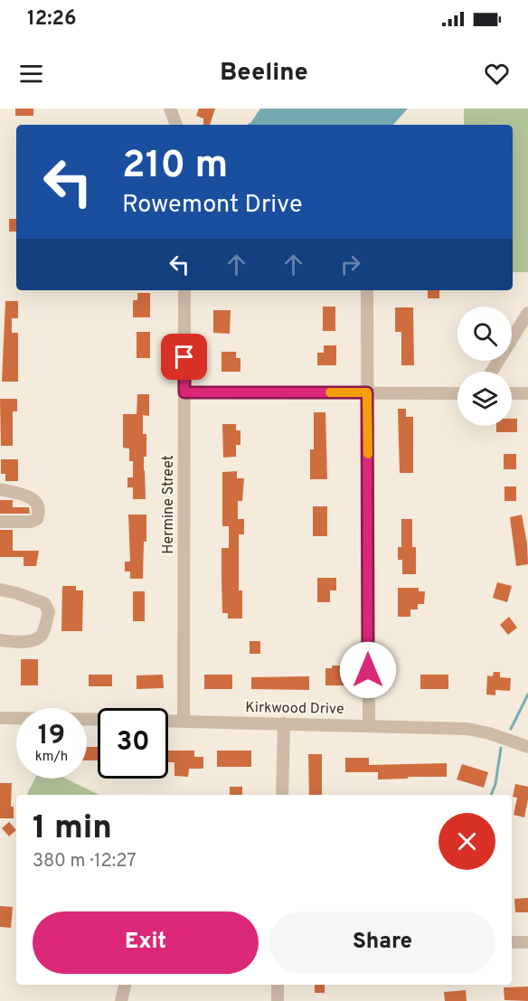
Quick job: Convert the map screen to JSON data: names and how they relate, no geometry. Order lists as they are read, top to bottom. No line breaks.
{"streets":{"street":["Hermine Street","Kirkwood Drive"]},"crossings":[["Hermine Street","Kirkwood Drive"]],"page":{"status":"12:26","header":"Beeline","turn":["210 m","Rowemont Drive"],"speed":"19 km/h","limit":"30","heading":["1 min","380 m · 12:27"],"buttons":["Exit","Share"]}}
